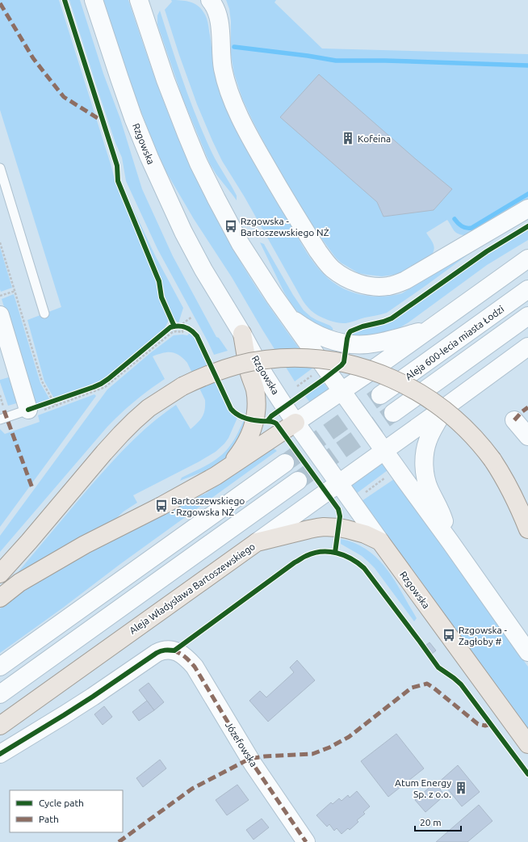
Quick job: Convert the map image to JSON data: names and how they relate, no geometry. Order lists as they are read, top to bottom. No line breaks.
{"streets":{"main road":["Rzgowska","Aleja 600-lecia miasta Łodzi","Aleja Władysława Bartoszewskiego","Józefowska"]},"crossings":[["Rzgowska","Aleja Władysława Bartoszewskiego"]],"places":{"building":["Kofeina","Atum Energy Sp. z o.o."],"bus stop":["Rzgowska - Bartoszewskiego NŻ","Bartoszewskiego - Rzgowska NŻ","Rzgowska - Zagłoby #"]},"legend":["Cycle path","Path"],"scale_bar":"20 m"}
